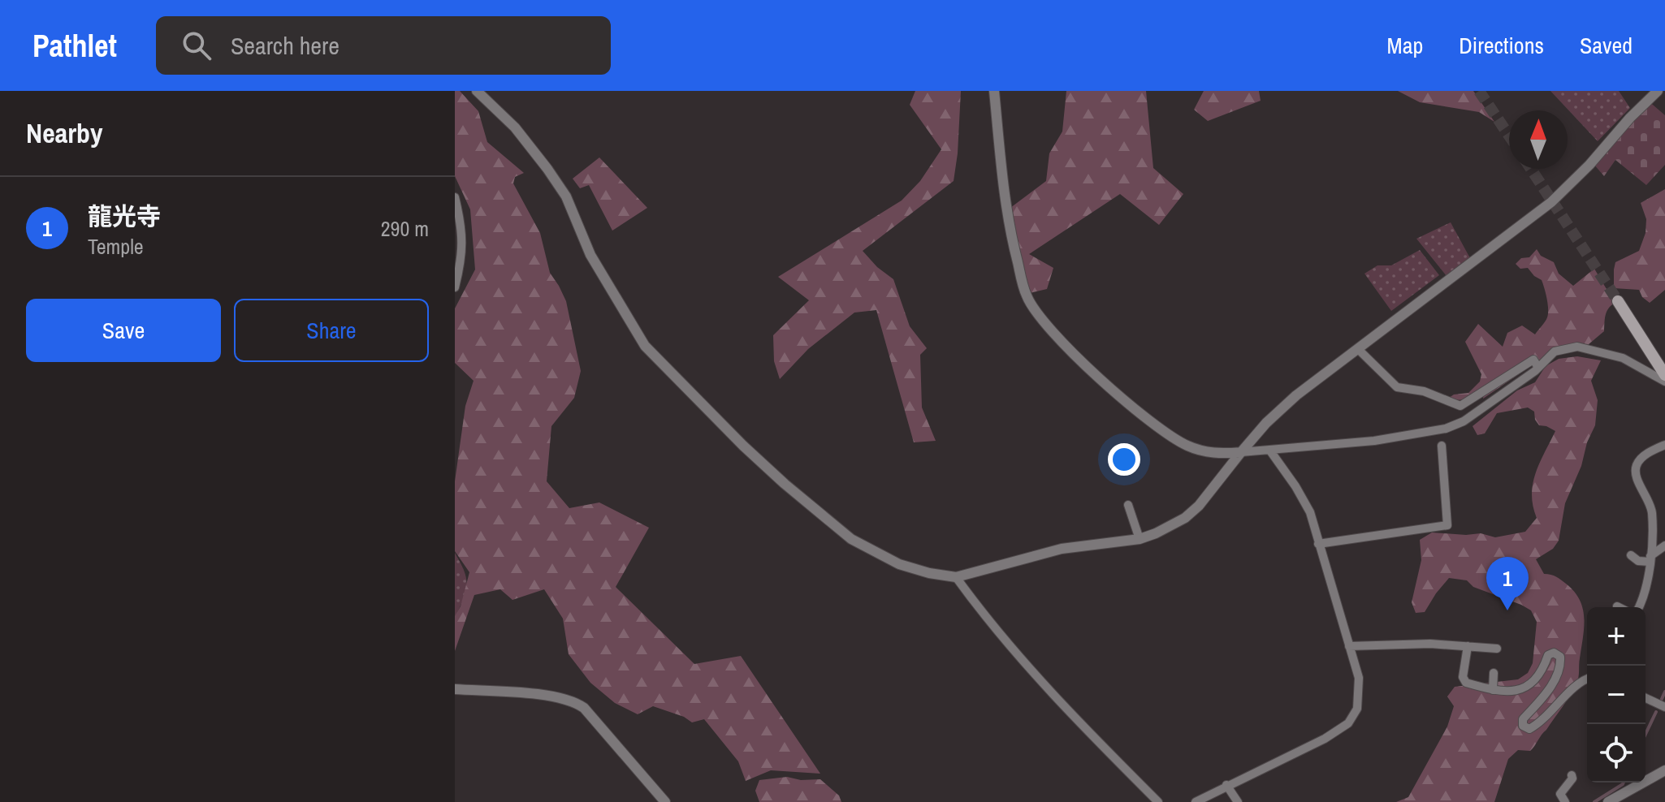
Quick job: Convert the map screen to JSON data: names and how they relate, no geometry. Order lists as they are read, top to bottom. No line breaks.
{"north":"top","page":{"header":"Pathlet","search":"Search here","nav":["Map","Directions","Saved"],"heading":"Nearby","list":[{"mark":"1","name":"龍光寺","note":"Temple","value":"290 m"}],"buttons":["Save","Share"],"pins":"1","map_buttons":["+","−"]}}
